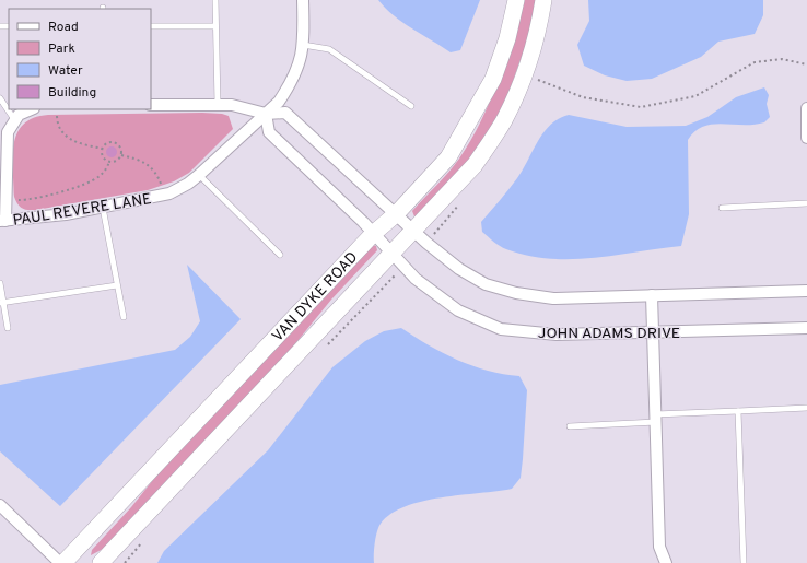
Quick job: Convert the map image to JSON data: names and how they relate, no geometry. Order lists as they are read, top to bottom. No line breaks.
{"streets":{"street":["PAUL REVERE LANE","VAN DYKE ROAD","JOHN ADAMS DRIVE"]},"crossings":[["PAUL REVERE LANE","JOHN ADAMS DRIVE"],["VAN DYKE ROAD","JOHN ADAMS DRIVE"]],"legend":["Road","Park","Water","Building"]}
